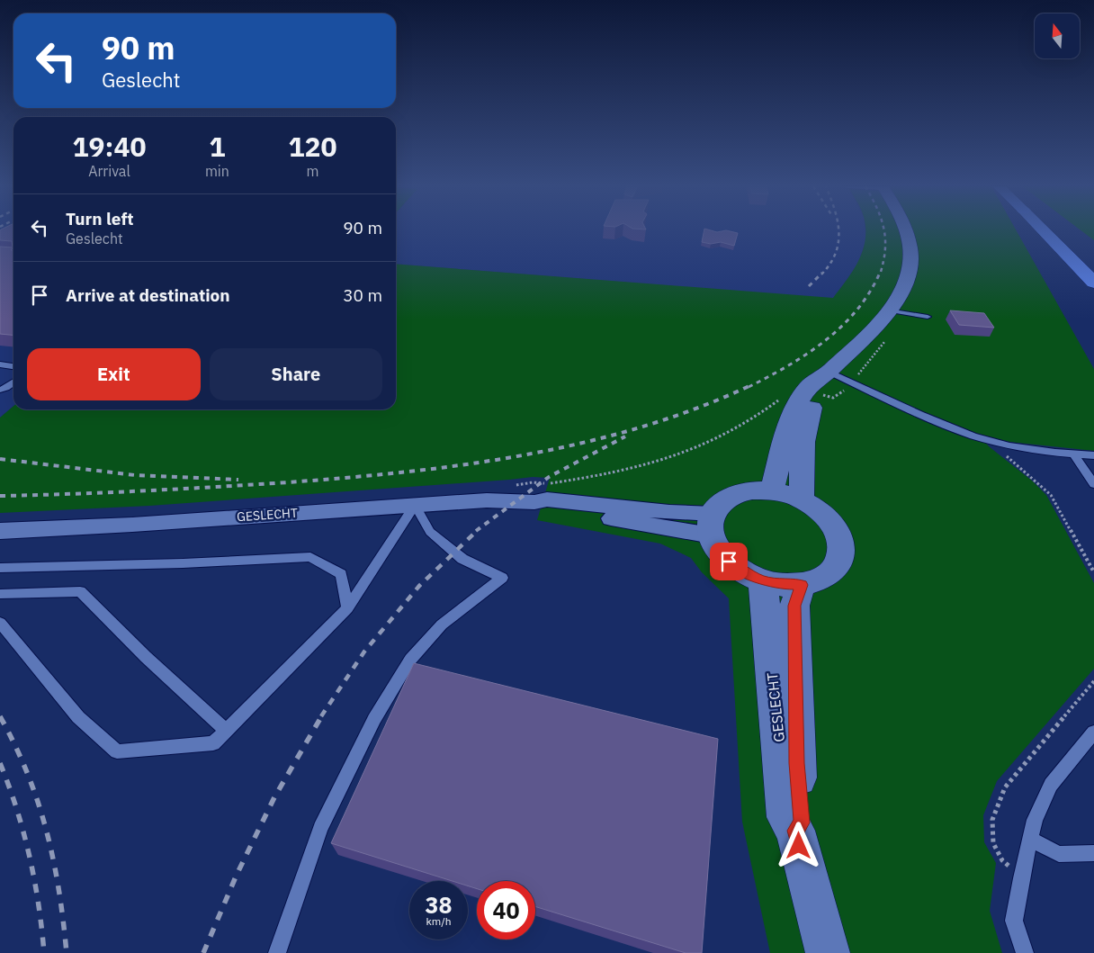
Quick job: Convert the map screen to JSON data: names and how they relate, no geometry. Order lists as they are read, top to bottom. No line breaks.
{"streets":{"street":["GESLECHT"]},"north":"top","page":{"turn":["90 m","Geslecht"],"eta":["19:40","Arrival","1","min","120","m"],"list":[{"name":"Turn left","note":"Geslecht","value":"90 m"},{"name":"Arrive at destination","value":"30 m"}],"buttons":["Exit","Share"],"speed":"38 km/h","limit":"40"}}
